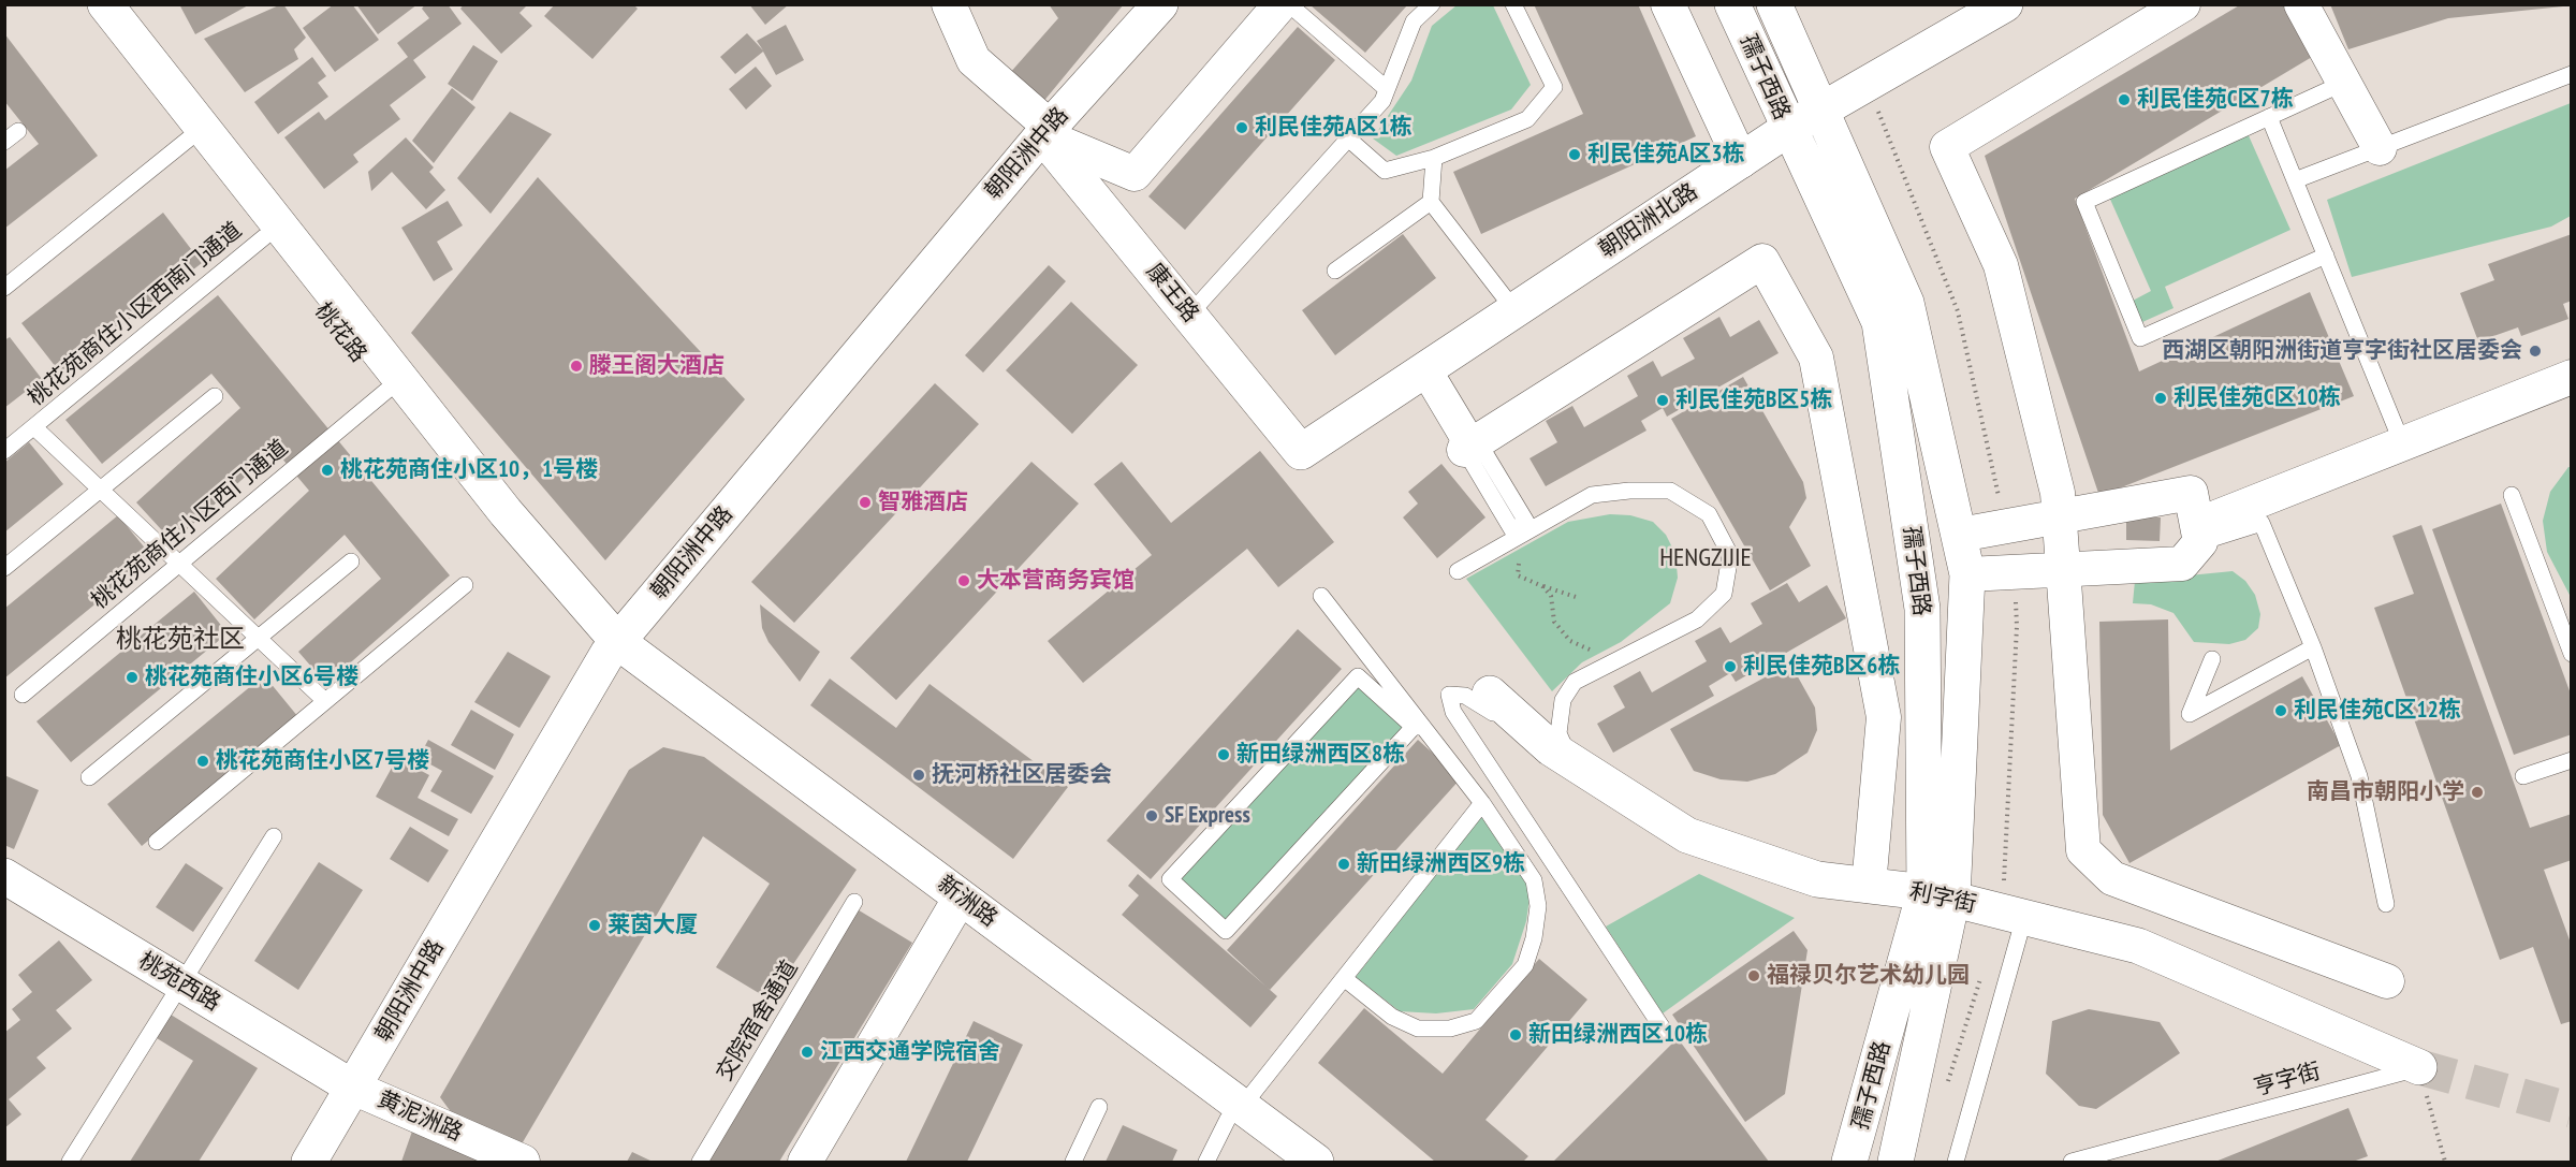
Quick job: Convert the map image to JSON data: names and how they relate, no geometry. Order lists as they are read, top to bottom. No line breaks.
{"streets":{"main road":["孺子西路","朝阳洲中路","朝阳洲北路","康王路","桃花路","利字街","新洲路","桃苑西路"],"street":["黄泥洲路"],"lane":["桃花苑商住小区西南门通道","桃花苑商住小区西门通道","交院宿舍通道","亨字街"]},"crossings":[["孺子西路","朝阳洲北路"],["孺子西路","利字街"],["朝阳洲中路","康王路"],["朝阳洲中路","桃花路"],["朝阳洲中路","新洲路"],["朝阳洲中路","桃苑西路"],["朝阳洲中路","黄泥洲路"],["朝阳洲北路","康王路"],["桃花苑商住小区西南门通道","桃花路"],["桃花路","桃花苑商住小区西门通道"],["桃花路","新洲路"],["利字街","亨字街"],["桃苑西路","黄泥洲路"]],"districts":["HENGZIJIE","桃花苑社区"],"places":["利民佳苑C区7栋","利民佳苑A区1栋","利民佳苑A区3栋","西湖区朝阳洲街道亨字街社区居委会","滕王阁大酒店","利民佳苑C区10栋","利民佳苑B区5栋","桃花苑商住小区10，1号楼","智雅酒店","大本营商务宾馆","利民佳苑B区6栋","桃花苑商住小区6号楼","利民佳苑C区12栋","新田绿洲西区8栋","桃花苑商住小区7号楼","抚河桥社区居委会","南昌市朝阳小学","SF Express","新田绿洲西区9栋","莱茵大厦","福禄贝尔艺术幼儿园","新田绿洲西区10栋","江西交通学院宿舍"]}
